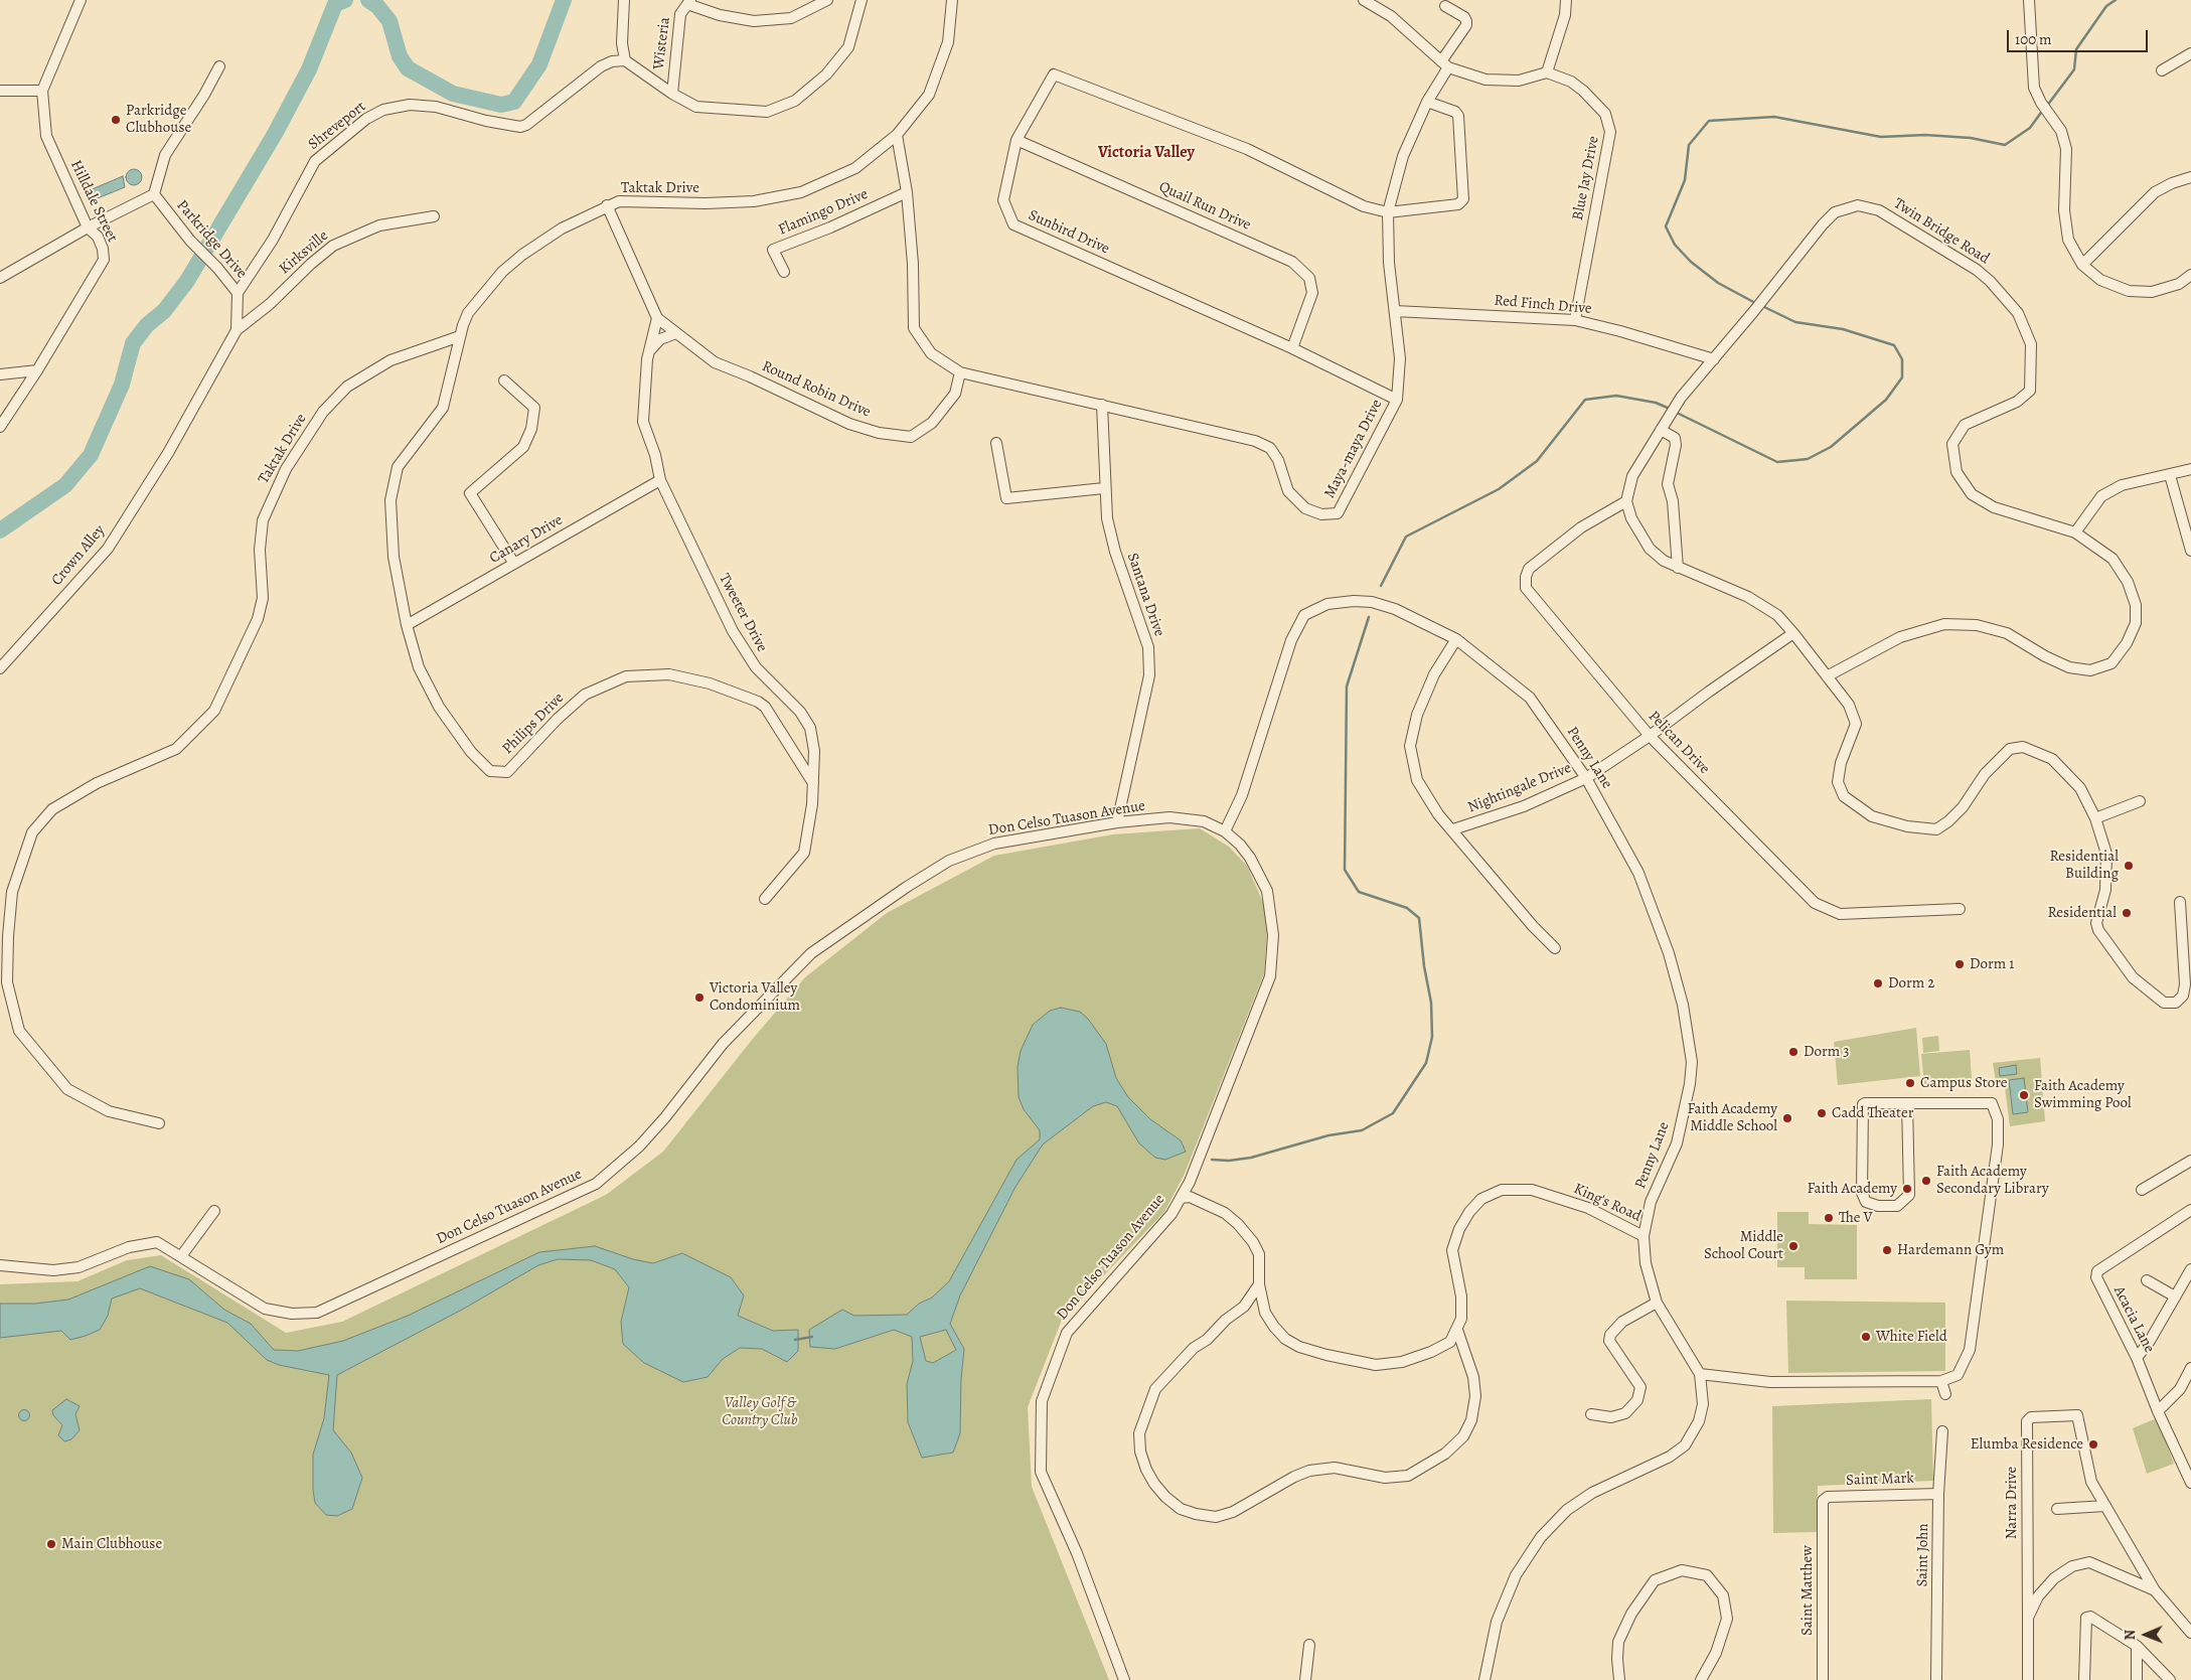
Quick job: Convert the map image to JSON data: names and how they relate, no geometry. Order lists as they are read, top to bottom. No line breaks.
{"streets":{"street":["Wisteria","Shreveport","Blue Jay Drive","Taktak Drive","Hilldale Street","Quail Run Drive","Flamingo Drive","Twin Bridge Road","Sunbird Drive","Parkridge Drive","Kirksville","Red Finch Drive","Round Robin Drive","Maya-maya Drive","Canary Drive","Crown Alley","Santana Drive","Tweeter Drive","Philips Drive","Pelican Drive","Penny Lane","Nightingale Drive","Don Celso Tuason Avenue","King's Road","Acacia Lane","Saint Mark","Narra Drive","Saint John","Saint Matthew"]},"crossings":[["Shreveport","Parkridge Drive"],["Blue Jay Drive","Red Finch Drive"],["Taktak Drive","Round Robin Drive"],["Taktak Drive","Philips Drive"],["Quail Run Drive","Sunbird Drive"],["Twin Bridge Road","Red Finch Drive"],["Twin Bridge Road","Pelican Drive"],["Sunbird Drive","Maya-maya Drive"],["Parkridge Drive","Kirksville"],["Parkridge Drive","Crown Alley"],["Red Finch Drive","Maya-maya Drive"],["Round Robin Drive","Maya-maya Drive"],["Round Robin Drive","Tweeter Drive"],["Maya-maya Drive","Santana Drive"],["Canary Drive","Tweeter Drive"],["Canary Drive","Philips Drive"],["Santana Drive","Don Celso Tuason Avenue"],["Tweeter Drive","Philips Drive"],["Pelican Drive","Nightingale Drive"],["Penny Lane","Nightingale Drive"],["Penny Lane","Don Celso Tuason Avenue"],["Penny Lane","King's Road"],["Saint Mark","Saint John"],["Saint Mark","Saint Matthew"]],"districts":["Victoria Valley"],"parks":["Valley Golf & Country Club"],"places":["Parkridge Clubhouse","Residential Building","Residential","Dorm 1","Dorm 2","Victoria Valley Condominium","Dorm 3","Campus Store","Faith Academy Swimming Pool","Cadd Theater","Faith Academy Middle School","Faith Academy Secondary Library","Faith Academy","The V","Middle School Court","Hardemann Gym","White Field","Elumba Residence","Main Clubhouse"],"scale_bar":"100 m","north":"left"}
